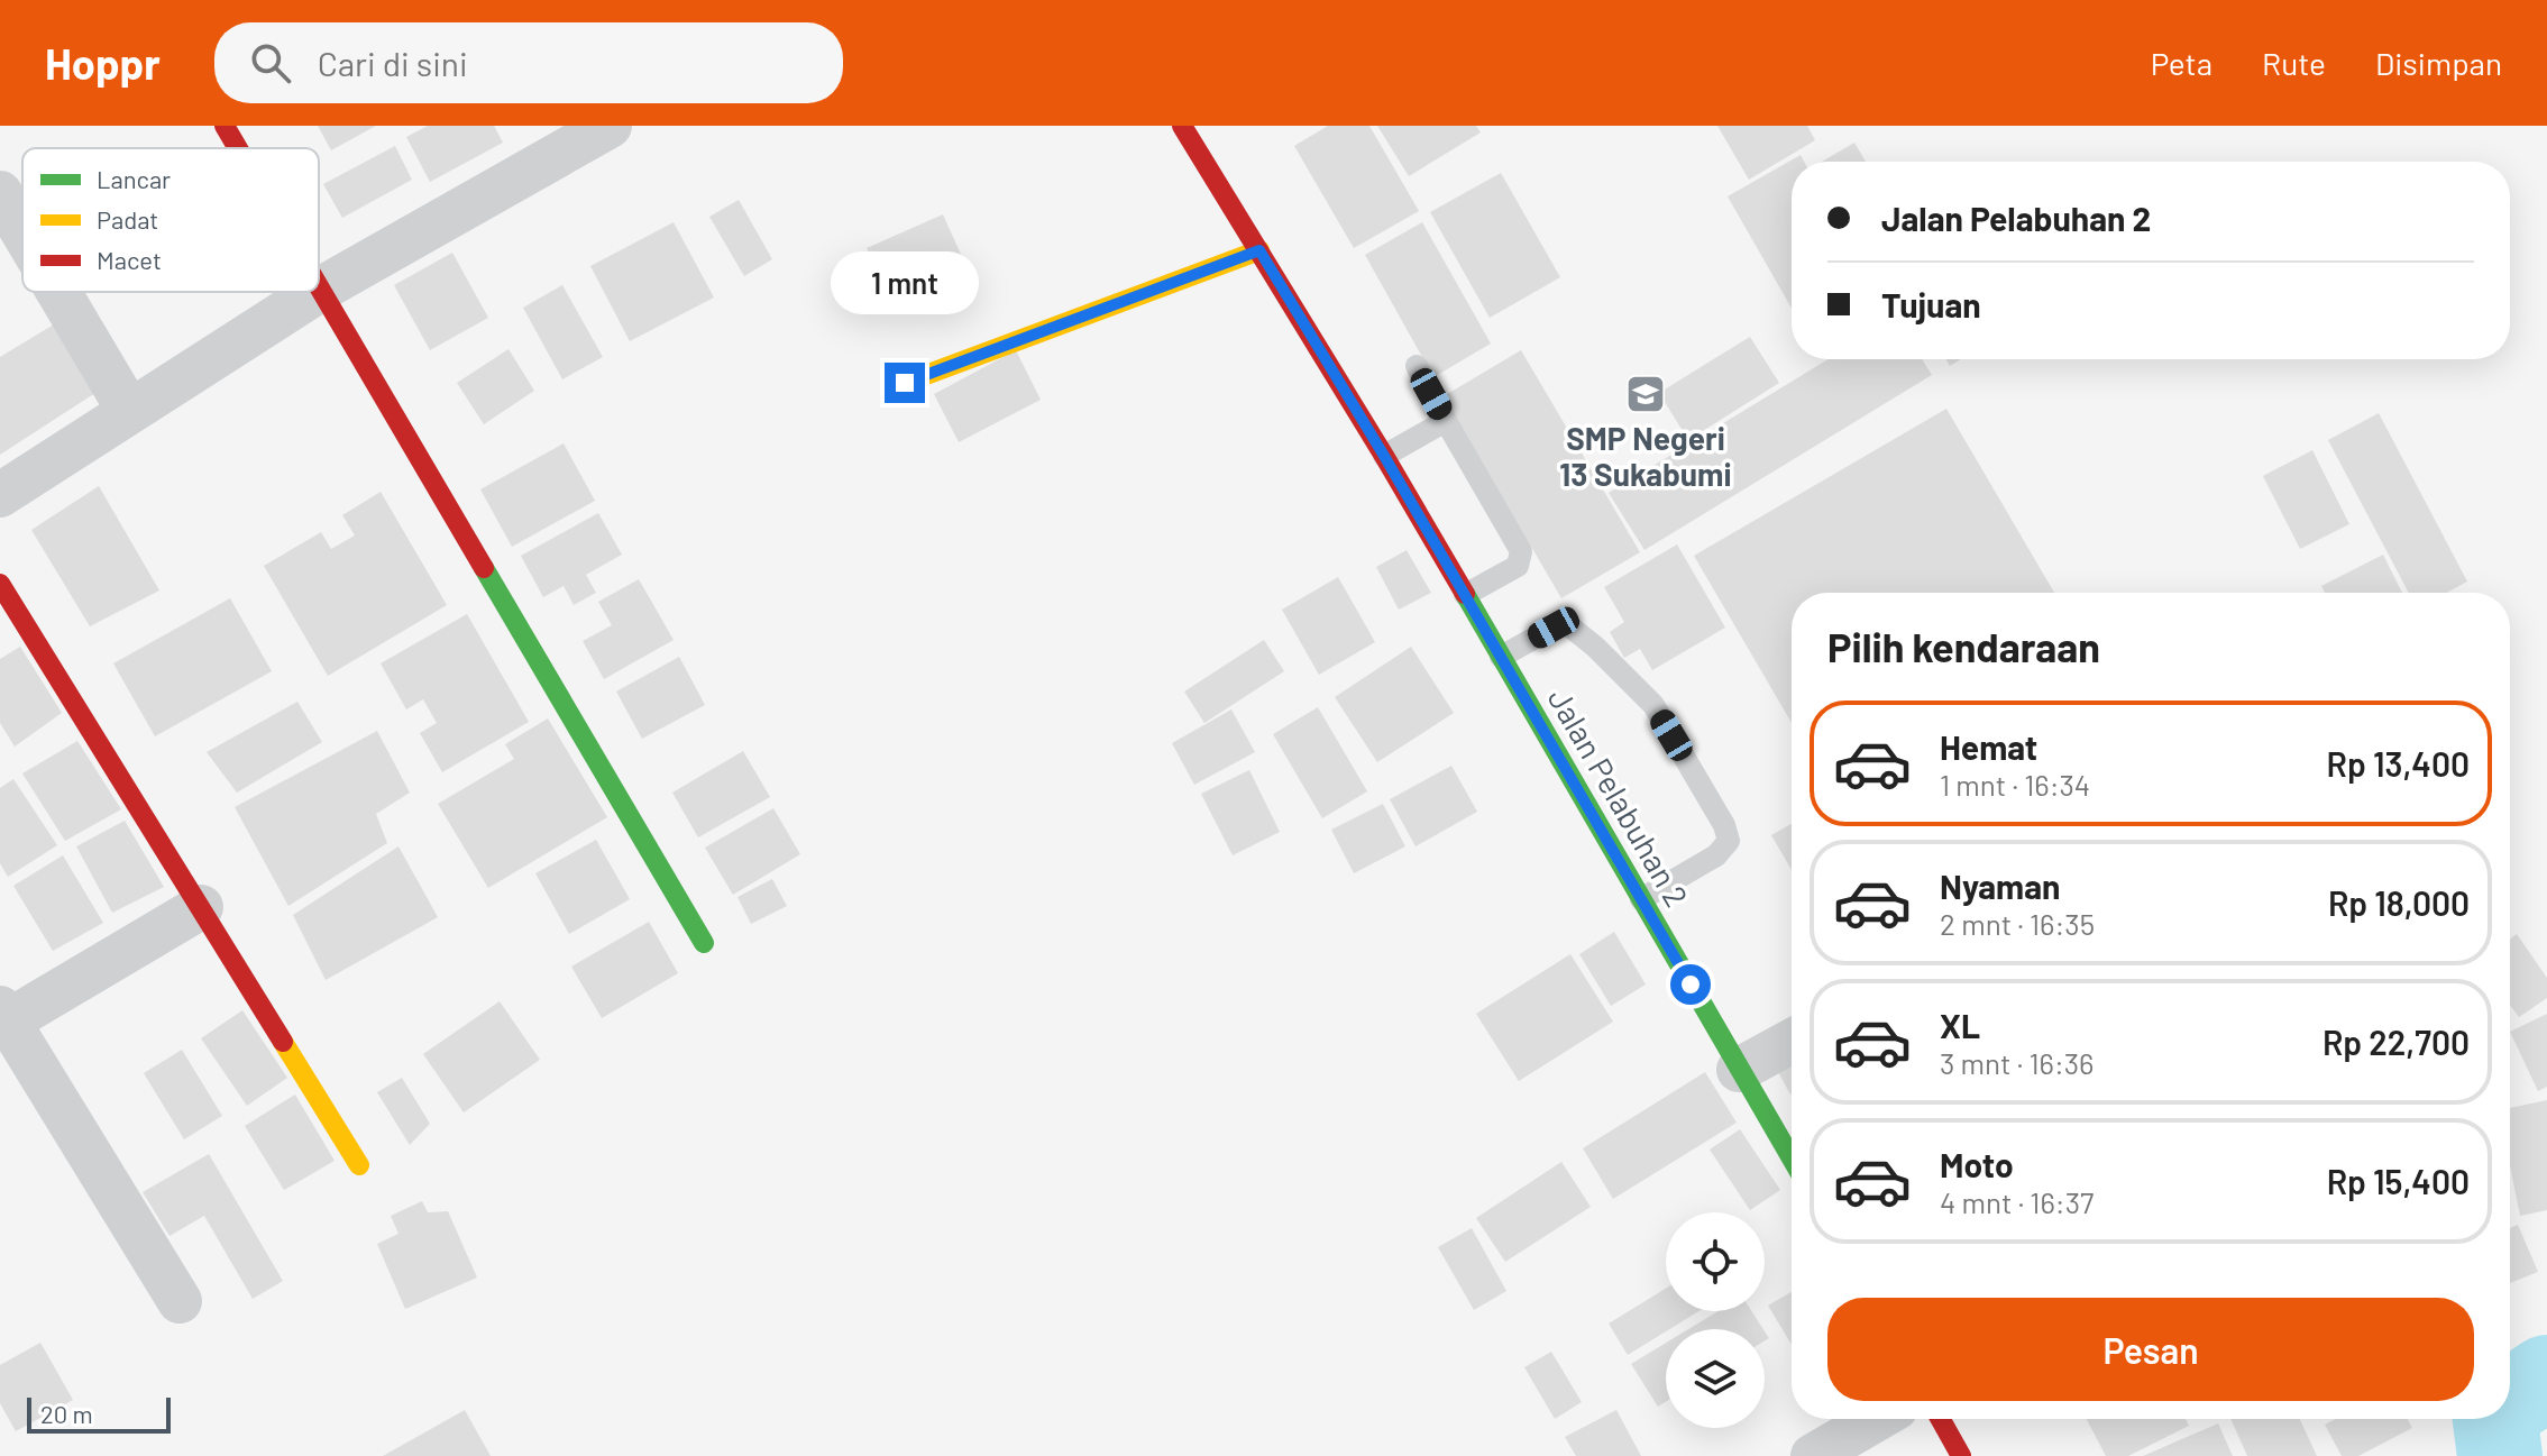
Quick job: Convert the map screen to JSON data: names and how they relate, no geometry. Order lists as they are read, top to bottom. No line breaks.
{"streets":{"street":["Jalan Pelabuhan 2"]},"places":{"school or university":["SMP Negeri 13 Sukabumi"]},"legend":["Lancar","Padat","Macet"],"scale_bar":"20 m","page":{"header":"Hoppr","search":"Cari di sini","nav":["Peta","Rute","Disimpan"],"banner":["Jalan Pelabuhan 2","Tujuan"],"bubble":"1 mnt","heading":"Pilih kendaraan","list":[{"name":"Hemat","note":"1 mnt · 16:34","value":"Rp 13,400"},{"name":"Nyaman","note":"2 mnt · 16:35","value":"Rp 18,000"},{"name":"XL","note":"3 mnt · 16:36","value":"Rp 22,700"},{"name":"Moto","note":"4 mnt · 16:37","value":"Rp 15,400"}],"buttons":"Pesan","scale":"20 m"}}
